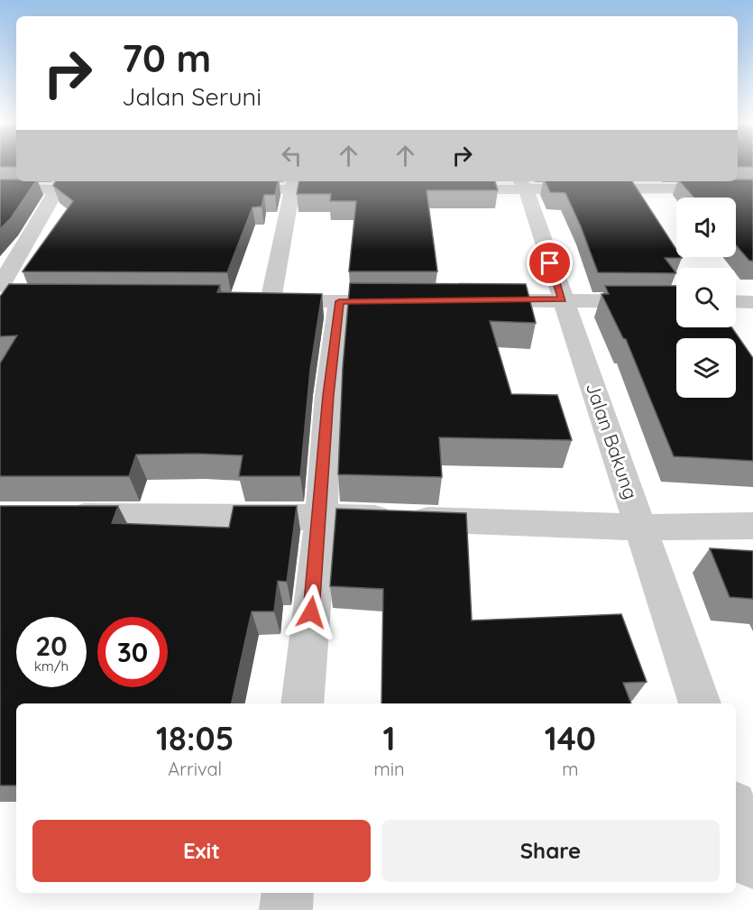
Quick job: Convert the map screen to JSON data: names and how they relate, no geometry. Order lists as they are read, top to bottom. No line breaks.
{"streets":{"street":["Jalan Bakung"]},"page":{"turn":["70 m","Jalan Seruni"],"speed":"20 km/h","limit":"30","eta":["18:05","Arrival","1","min","140","m"],"buttons":["Exit","Share"]}}
